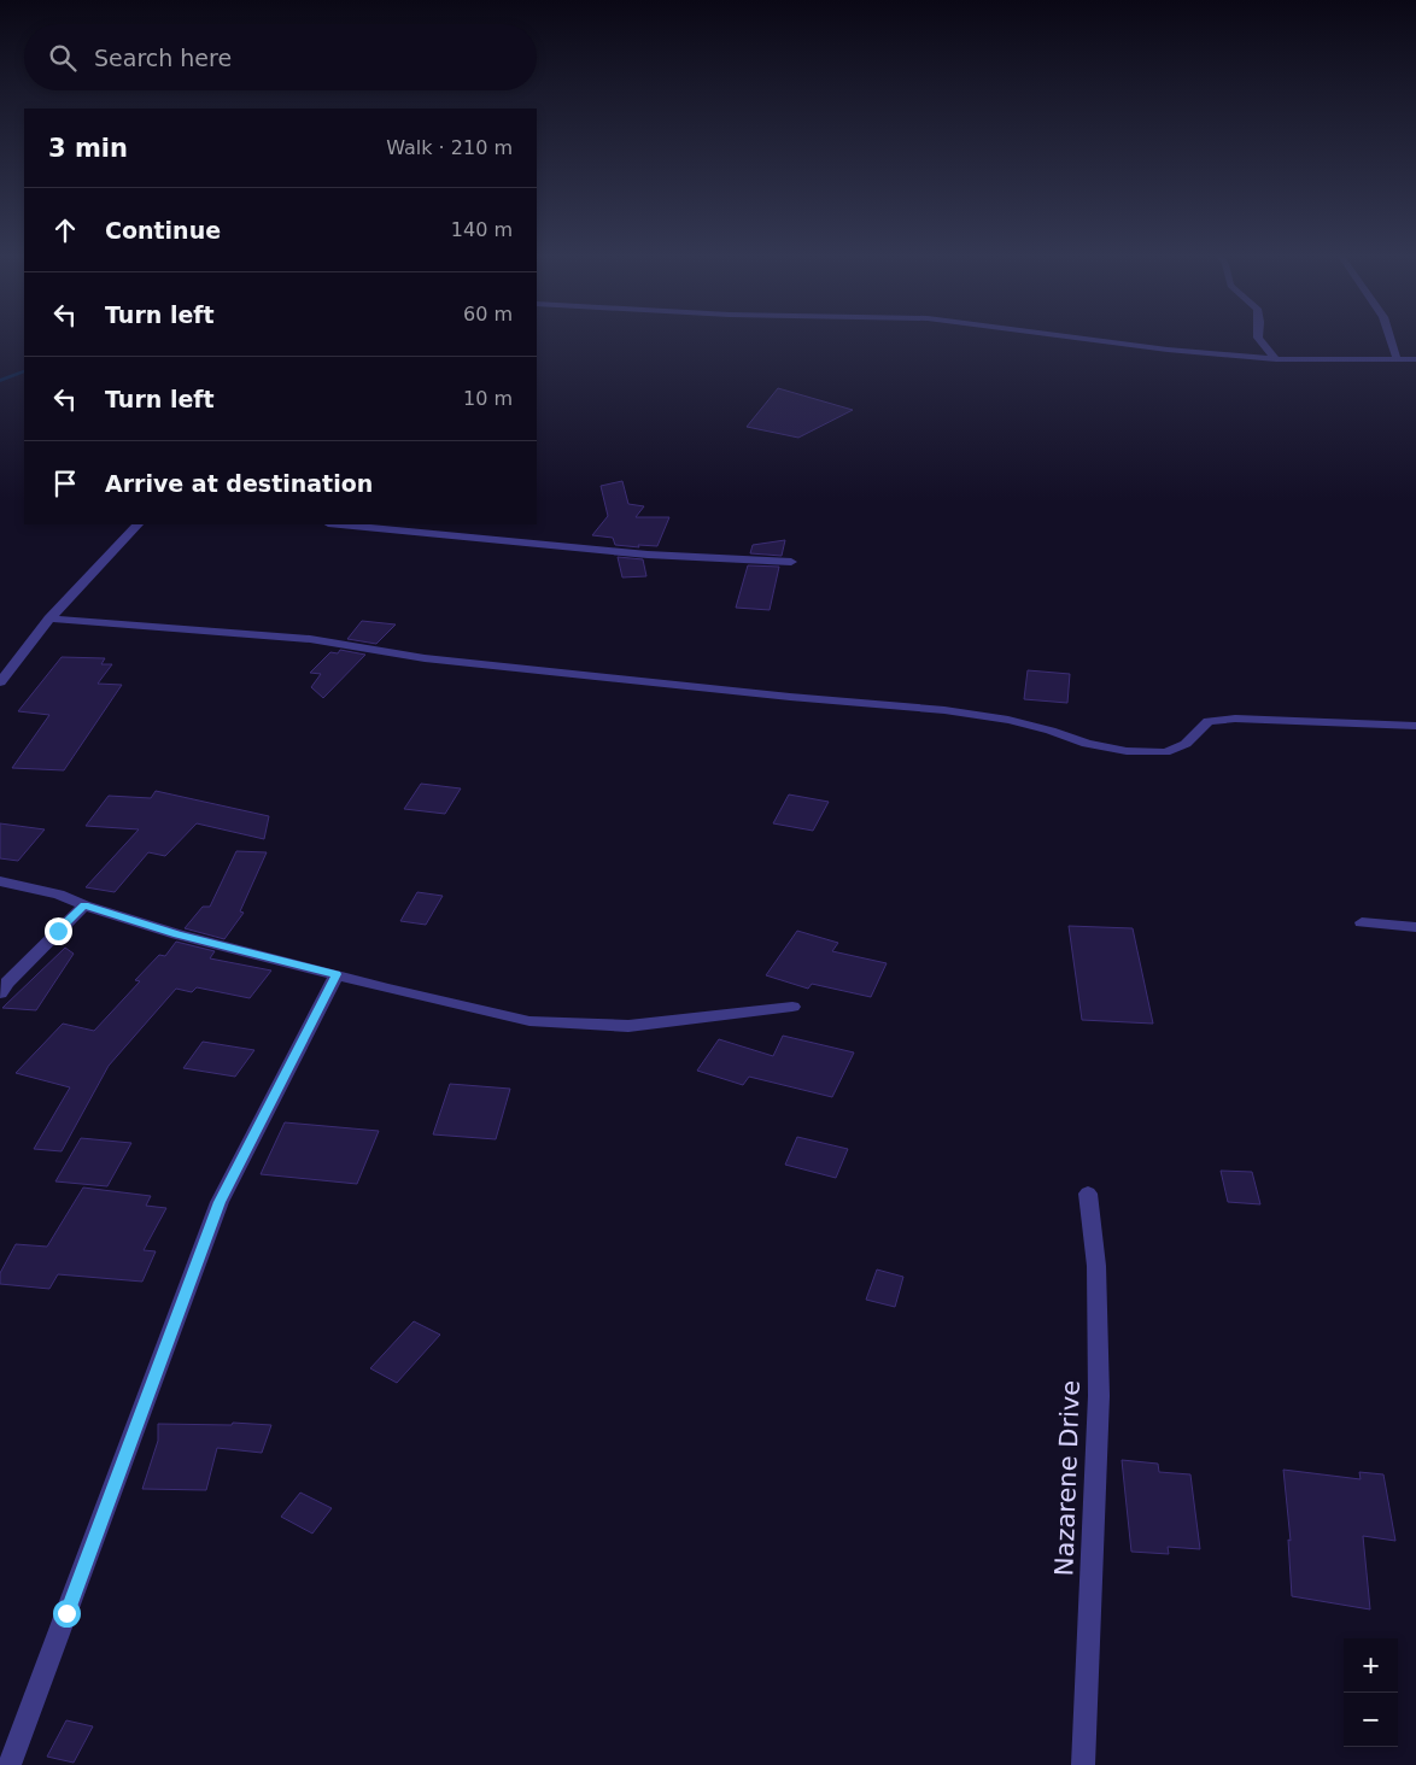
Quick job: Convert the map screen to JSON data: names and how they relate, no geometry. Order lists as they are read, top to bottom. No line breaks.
{"streets":{"street":["Nazarene Drive"]},"page":{"search":"Search here","heading":["3 min","Walk · 210 m"],"list":[["Continue","140 m"],["Turn left","60 m"],["Turn left","10 m"],"Arrive at destination"],"map_buttons":["+","−"]}}
